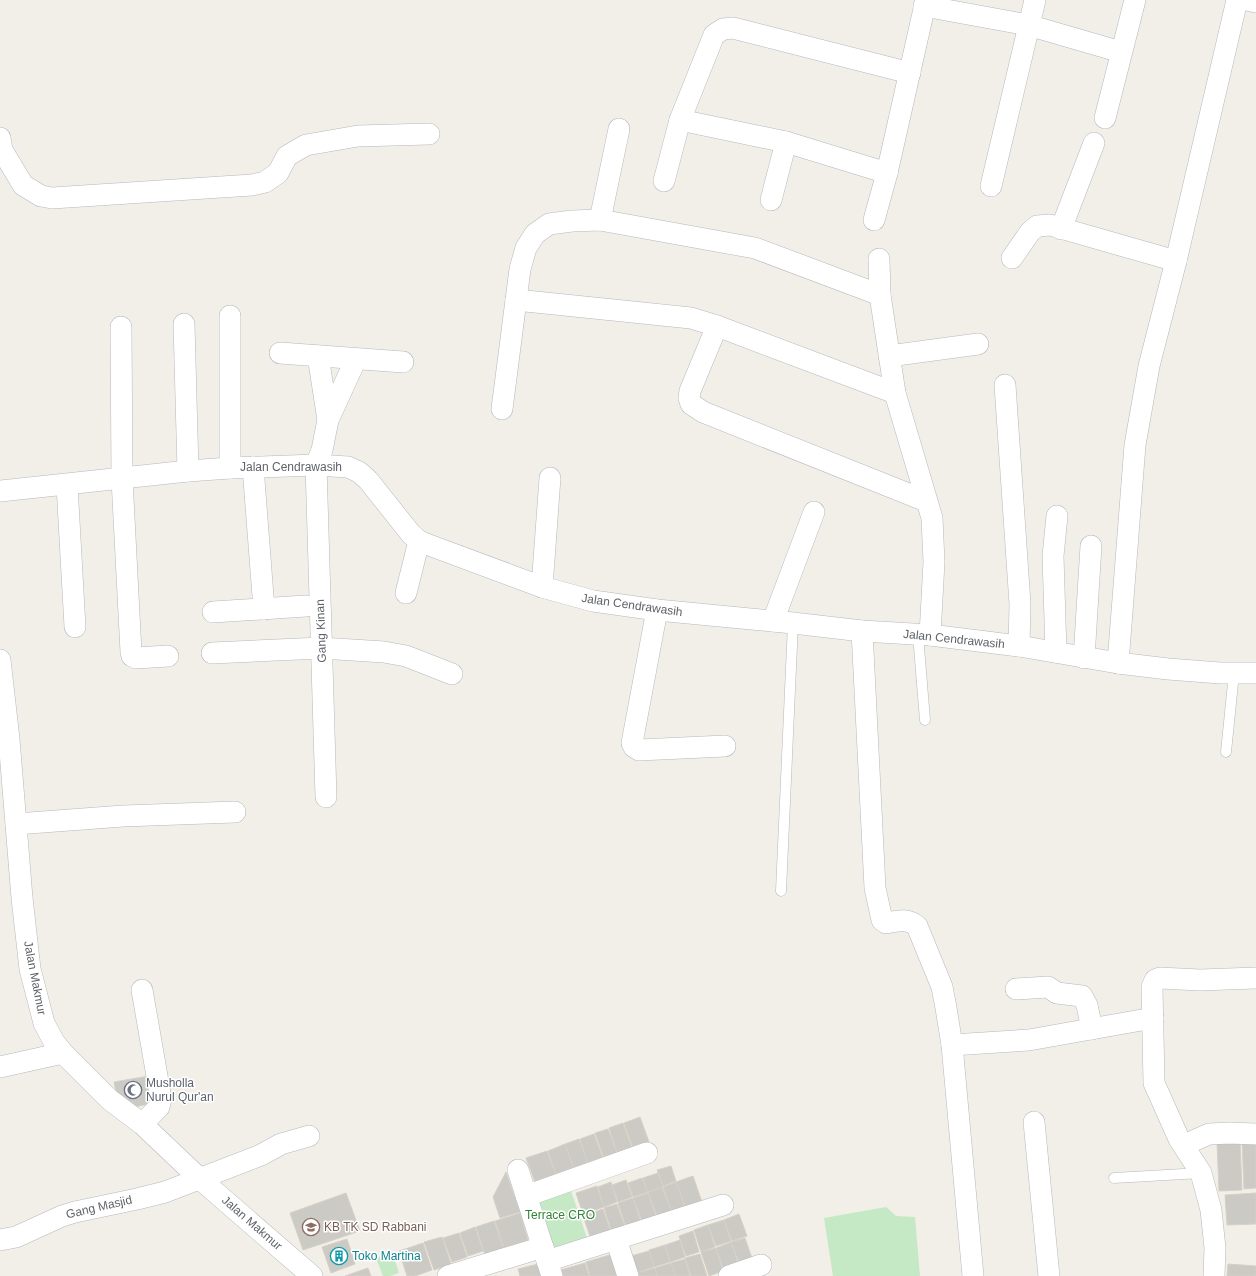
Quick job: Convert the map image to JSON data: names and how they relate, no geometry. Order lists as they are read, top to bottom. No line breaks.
{"streets":{"street":["Jalan Cendrawasih","Gang Kinan","Jalan Makmur","Gang Masjid"]},"crossings":[["Jalan Cendrawasih","Gang Kinan"],["Jalan Makmur","Gang Masjid"]],"parks":["Terrace CRO"],"places":{"mosque":["Musholla Nurul Qur'an"],"school or university":["KB TK SD Rabbani"],"building":["Toko Martina"]}}
